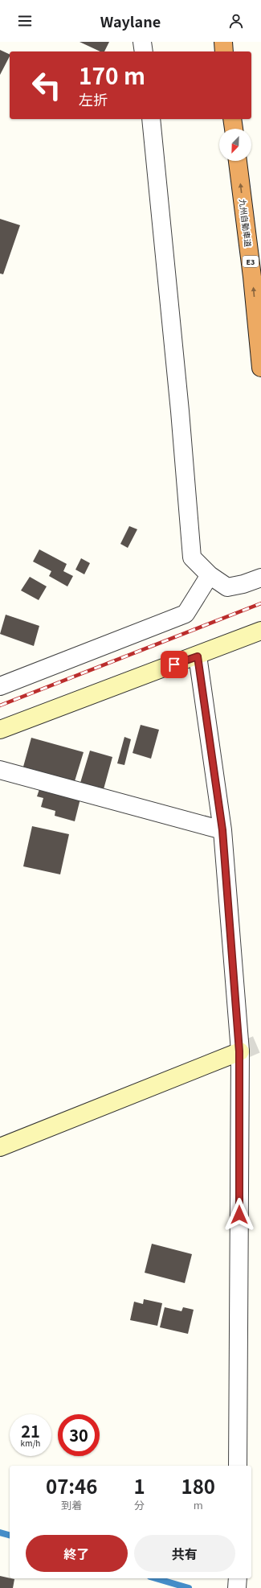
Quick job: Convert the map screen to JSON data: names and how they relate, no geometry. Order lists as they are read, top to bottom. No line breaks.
{"streets":{"highway":["九州自動車道","E3"]},"one_way":["九州自動車道"],"north":"bottom left","page":{"header":"Waylane","turn":["170 m","左折"],"speed":"21 km/h","limit":"30","eta":["07:46","到着","1","分","180","m"],"buttons":["終了","共有"]}}
